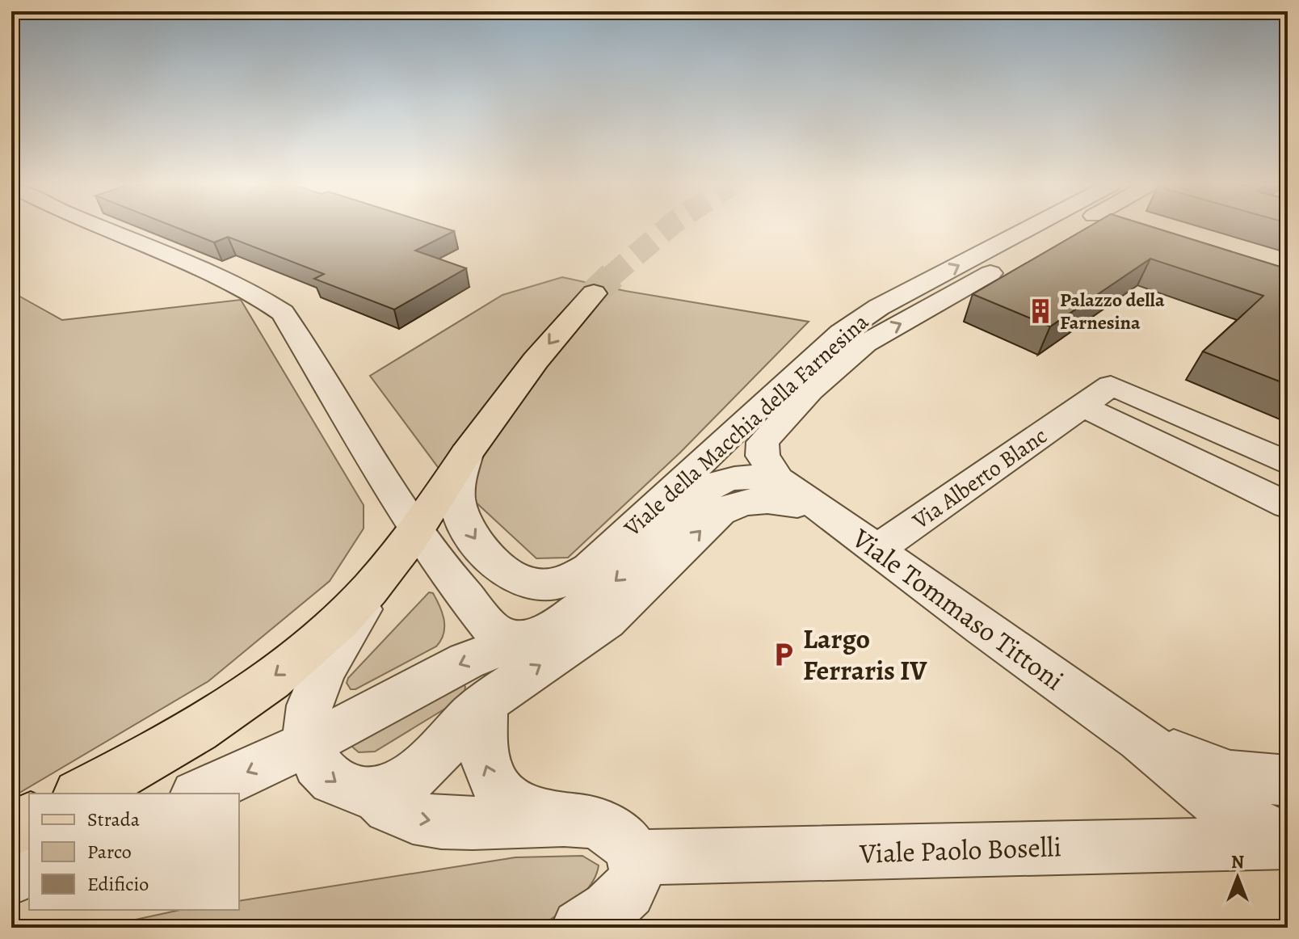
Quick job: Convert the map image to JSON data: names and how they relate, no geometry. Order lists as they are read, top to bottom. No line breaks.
{"streets":{"street":["Viale della Macchia della Farnesina","Via Alberto Blanc","Viale Tommaso Tittoni","Viale Paolo Boselli"]},"crossings":[["Viale della Macchia della Farnesina","Viale Tommaso Tittoni"],["Via Alberto Blanc","Viale Tommaso Tittoni"],["Viale Tommaso Tittoni","Viale Paolo Boselli"]],"places":{"building":["Palazzo della Farnesina"],"parking":["Largo Ferraris IV"]},"legend":["Strada","Parco","Edificio"],"north":"top"}
